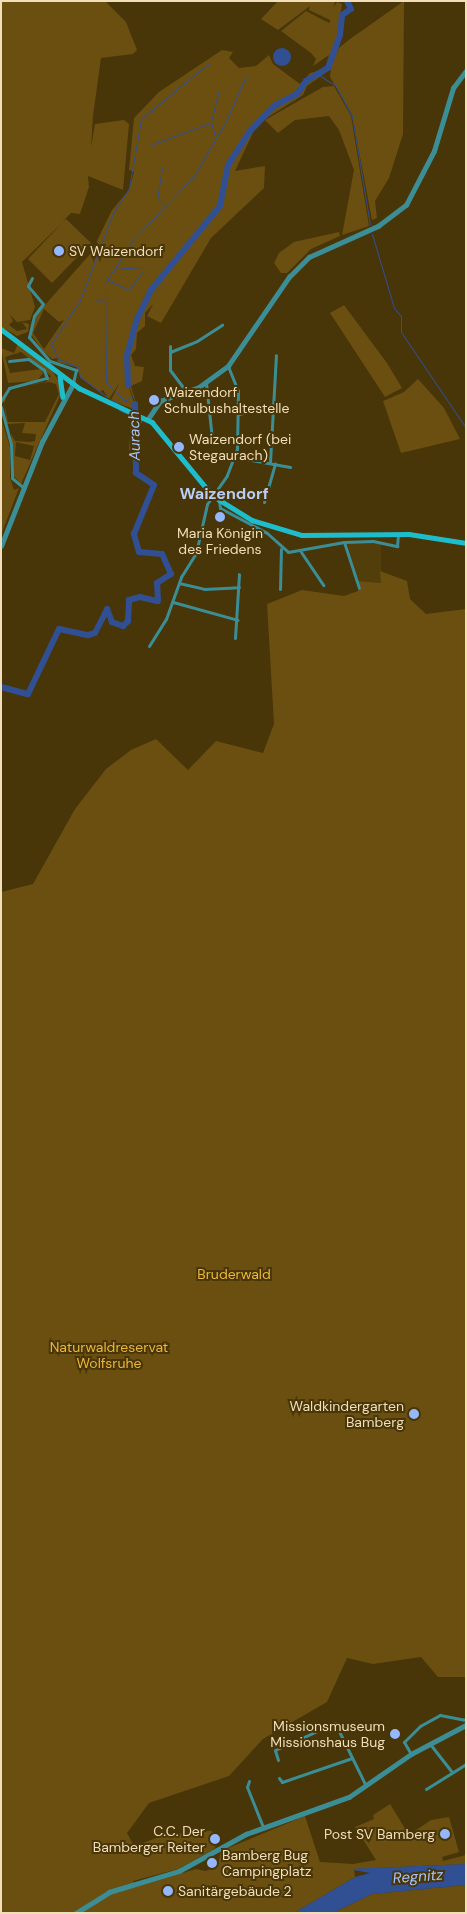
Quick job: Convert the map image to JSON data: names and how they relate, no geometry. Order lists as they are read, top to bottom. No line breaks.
{"districts":["Waizendorf"],"water":["Aurach","Regnitz"],"parks":["Bruderwald","Naturwaldreservat Wolfsruhe"],"places":["SV Waizendorf","Waizendorf Schulbushaltestelle","Waizendorf (bei Stegaurach)","Maria Königin des Friedens","Waldkindergarten Bamberg","Missionsmuseum Missionshaus Bug","Post SV Bamberg","C.C. Der Bamberger Reiter","Bamberg Bug Campingplatz","Sanitärgebäude 2"]}
